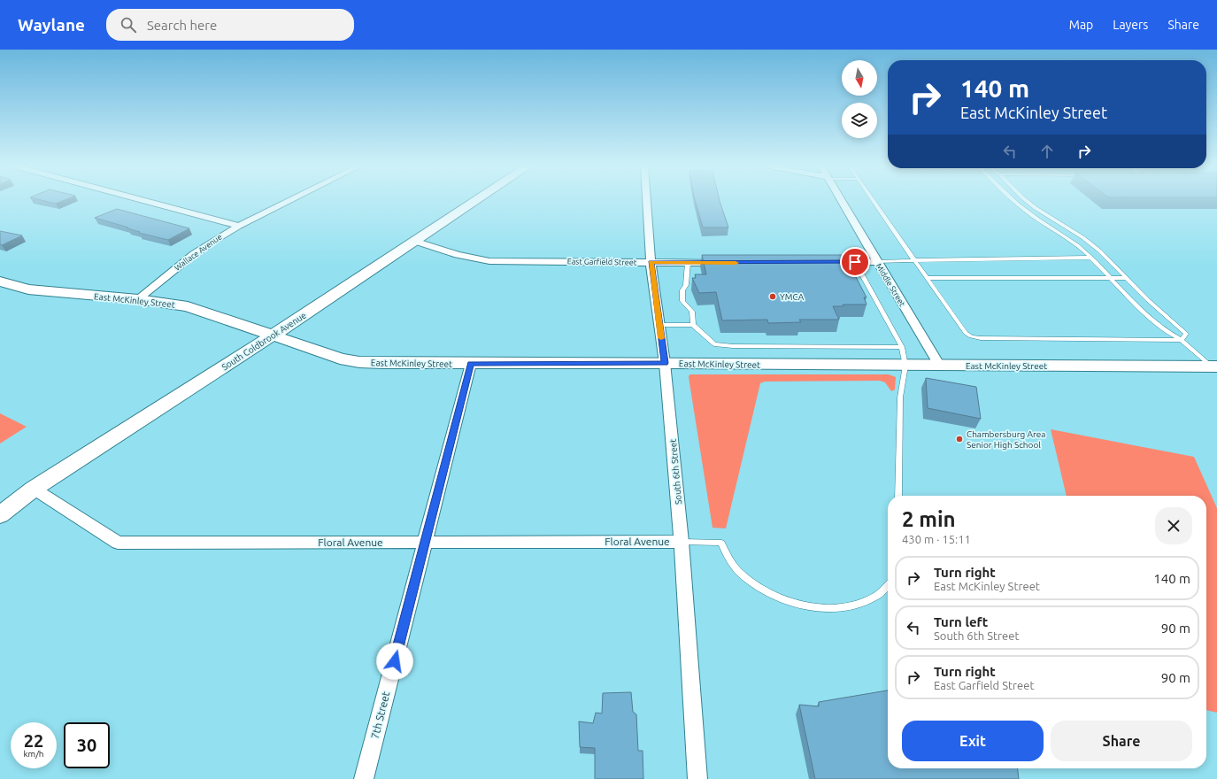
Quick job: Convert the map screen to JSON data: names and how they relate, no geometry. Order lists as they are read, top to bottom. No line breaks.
{"streets":{"street":["Wallace Avenue","East Garfield Street","Middle Street","East McKinley Street","South Coldbrook Avenue","South 6th Street","Floral Avenue","7th Street"]},"crossings":[["Wallace Avenue","East McKinley Street"],["East Garfield Street","South Coldbrook Avenue"],["East Garfield Street","South 6th Street"],["Middle Street","East McKinley Street"],["East McKinley Street","South Coldbrook Avenue"],["East McKinley Street","South 6th Street"],["East McKinley Street","7th Street"],["South Coldbrook Avenue","Floral Avenue"],["South 6th Street","Floral Avenue"],["Floral Avenue","7th Street"]],"places":["YMCA","Chambersburg Area Senior High School"],"north":"bottom","page":{"header":"Waylane","search":"Search here","nav":["Map","Layers","Share"],"turn":["140 m","East McKinley Street"],"heading":["2 min","430 m · 15:11"],"list":[{"name":"Turn right","note":"East McKinley Street","value":"140 m"},{"name":"Turn left","note":"South 6th Street","value":"90 m"},{"name":"Turn right","note":"East Garfield Street","value":"90 m"}],"buttons":["Exit","Share"],"speed":"22 km/h","limit":"30"}}
